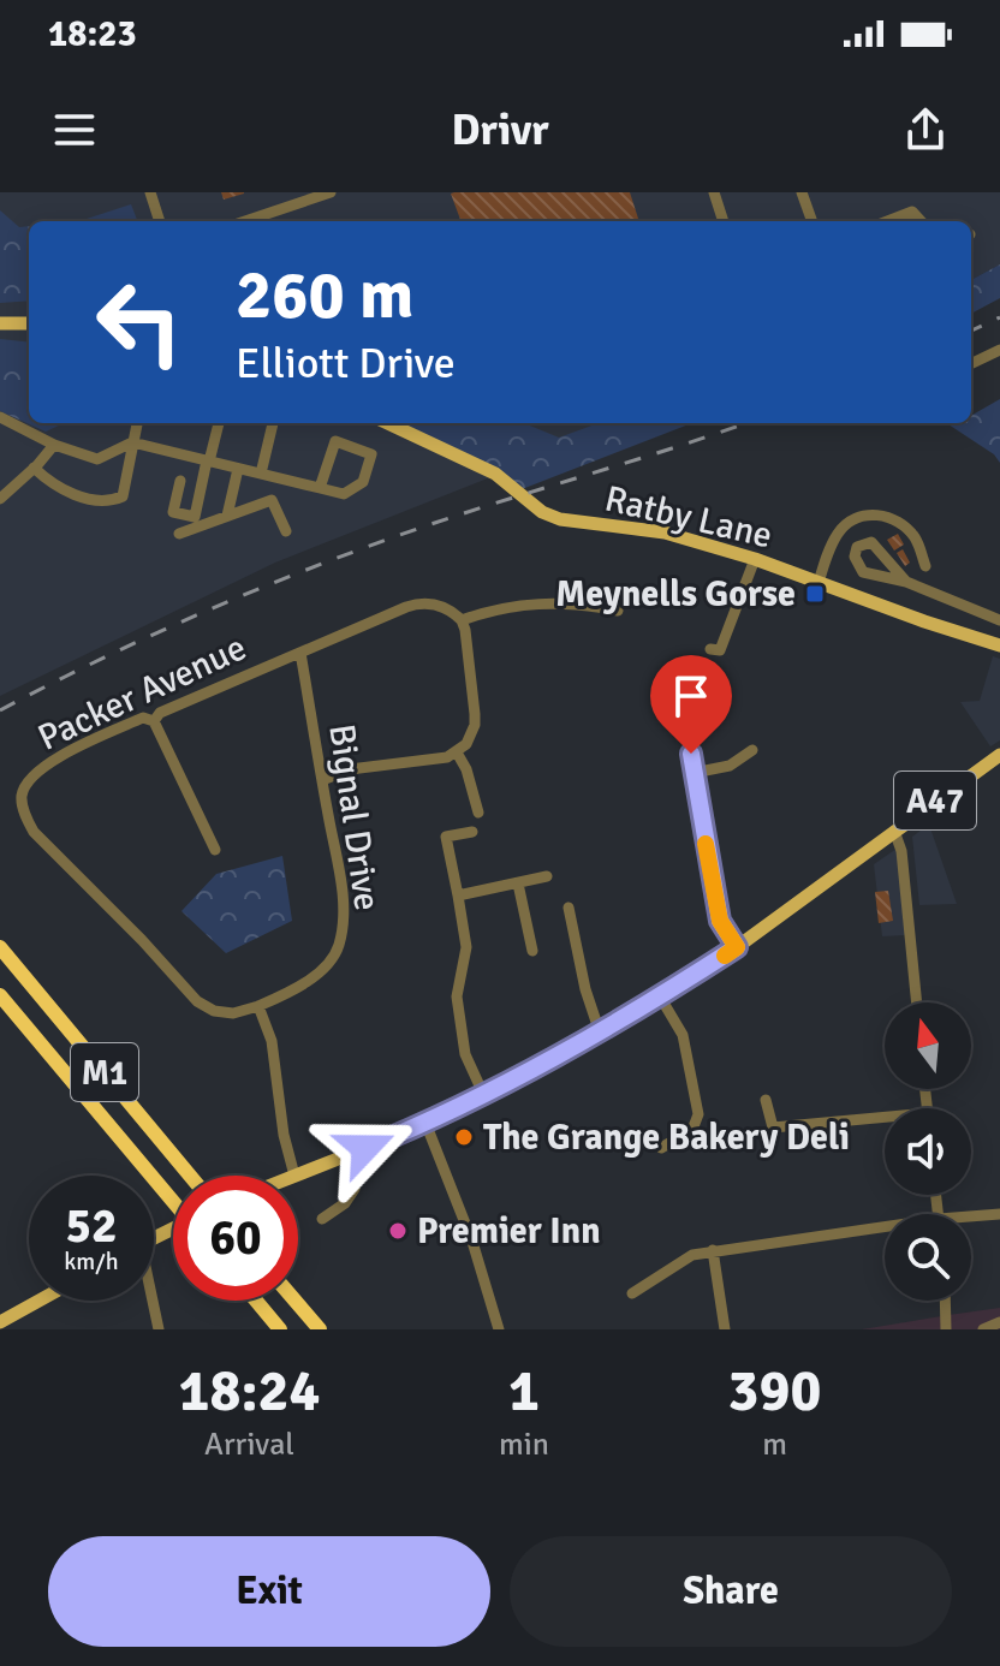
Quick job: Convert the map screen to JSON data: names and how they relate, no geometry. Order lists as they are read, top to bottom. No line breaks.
{"streets":{"highway":["M1"],"main road":["Ratby Lane","A47"],"street":["Packer Avenue","Bignal Drive"]},"crossings":[["Packer Avenue","Bignal Drive"]],"places":{"transit":["Meynells Gorse"],"other":["The Grange Bakery Deli","Premier Inn"]},"north":"top","page":{"status":"18:23","header":"Drivr","turn":["260 m","Elliott Drive"],"speed":"52 km/h","limit":"60","eta":["18:24","Arrival","1","min","390","m"],"buttons":["Exit","Share"]}}
